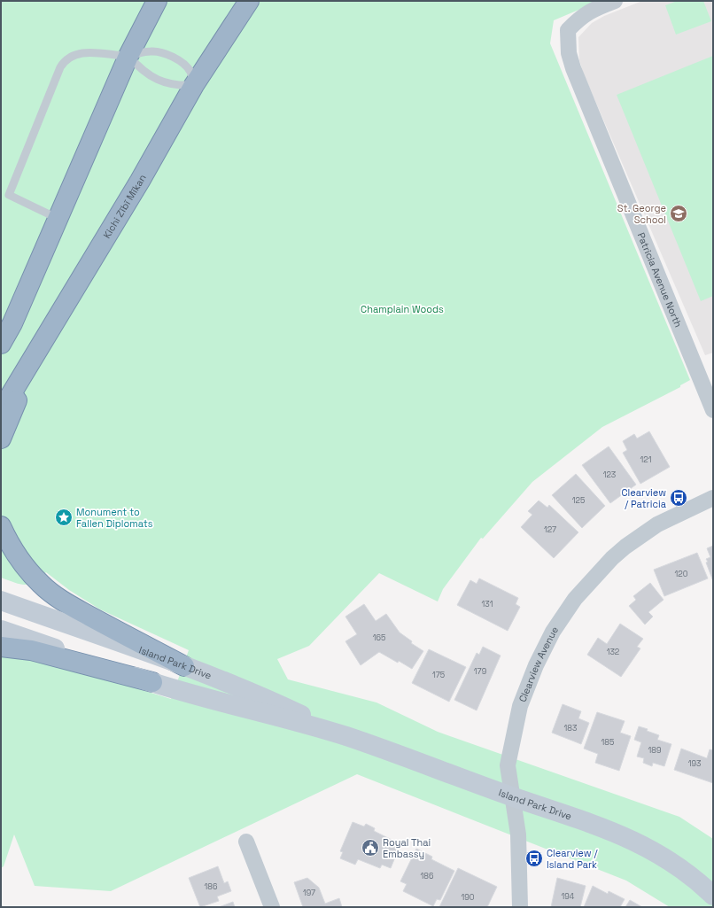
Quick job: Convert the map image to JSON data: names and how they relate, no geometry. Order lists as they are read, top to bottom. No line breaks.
{"streets":{"highway":["Kichi Zībī Mīkan"],"main road":["Island Park Drive"],"street":["Patricia Avenue North","Clearview Avenue"]},"crossings":[["Island Park Drive","Clearview Avenue"]],"parks":["Champlain Woods"],"places":{"school or university":["St. George School"],"bus stop":["Clearview / Patricia","Clearview / Island Park"],"place":["Monument to Fallen Diplomats"],"public building":["Royal Thai Embassy"]},"house_numbers":["121","123","125","127","120","131","165","132","179","175","183","185","189","193","186","186","197","194","190"]}
